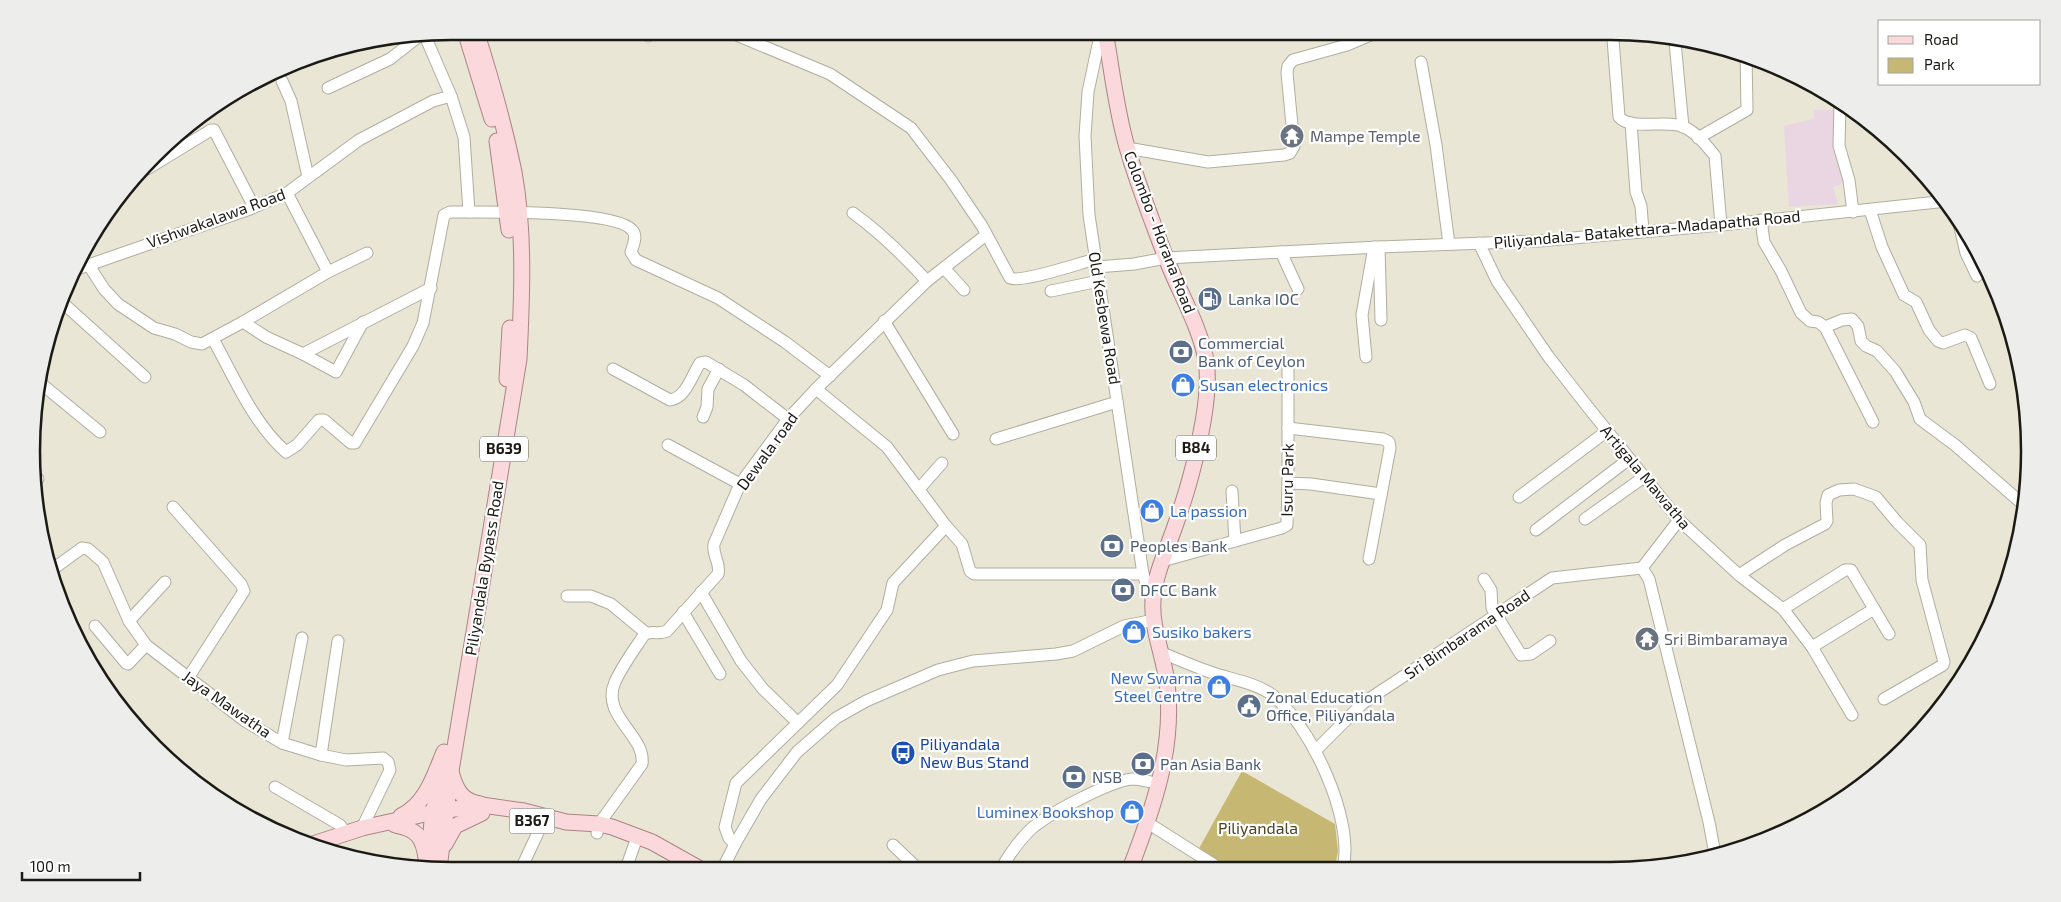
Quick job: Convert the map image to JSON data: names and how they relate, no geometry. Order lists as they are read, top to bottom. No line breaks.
{"streets":{"main road":["Colombo - Horana Road","B84","B639","Piliyandala Bypass Road","B367"],"street":["Vishwakalawa Road","Piliyandala- Batakettara-Madapatha Road","Old Kesbewa Road","Dewala road","Artigala Mawatha","Isuru Park","Sri Bimbarama Road","Jaya Mawatha"]},"crossings":[["Piliyandala- Batakettara-Madapatha Road","Colombo - Horana Road"],["Piliyandala- Batakettara-Madapatha Road","Old Kesbewa Road"],["Piliyandala- Batakettara-Madapatha Road","Artigala Mawatha"],["Colombo - Horana Road","Old Kesbewa Road"],["Colombo - Horana Road","Isuru Park"],["Piliyandala Bypass Road","B367"],["Jaya Mawatha","B367"]],"parks":["Piliyandala"],"places":{"temple":["Mampe Temple","Sri Bimbaramaya"],"fuel station":["Lanka IOC"],"bank":["Commercial Bank of Ceylon","Peoples Bank","DFCC Bank","Pan Asia Bank","NSB"],"shop":["Susan electronics","La passion","Susiko bakers","New Swarna Steel Centre","Luminex Bookshop"],"public building":["Zonal Education Office, Piliyandala"],"bus stop":["Piliyandala New Bus Stand"]},"legend":["Road","Park"],"scale_bar":"100 m"}
